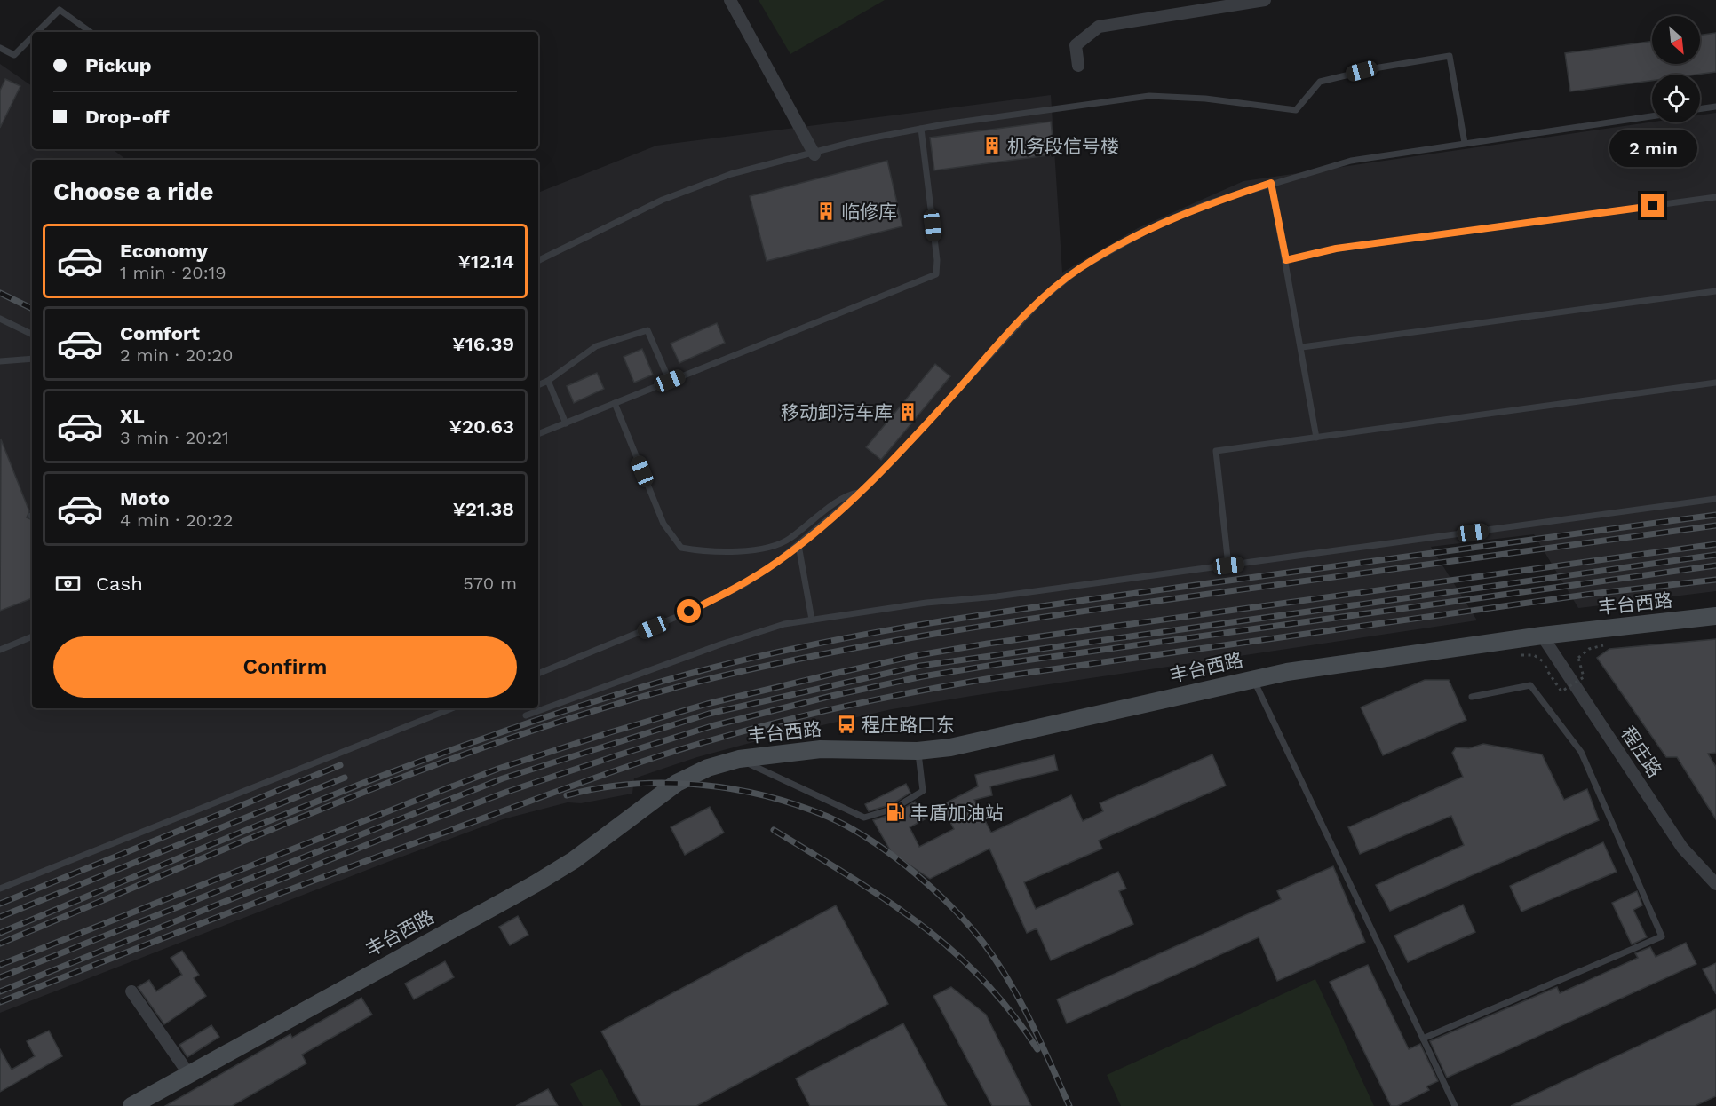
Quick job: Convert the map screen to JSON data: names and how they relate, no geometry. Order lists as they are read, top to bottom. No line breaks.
{"streets":{"main road":["丰台西路"],"street":["程庄路"]},"crossings":[["丰台西路","程庄路"]],"places":{"building":["机务段信号楼","临修库","移动卸污车库"],"bus stop":["程庄路口东"],"fuel station":["丰盾加油站"]},"north":"bottom right","page":{"banner":["Pickup","Drop-off"],"bubble":"2 min","heading":"Choose a ride","list":[{"name":"Economy","note":"1 min · 20:19","value":"¥12.14"},{"name":"Comfort","note":"2 min · 20:20","value":"¥16.39"},{"name":"XL","note":"3 min · 20:21","value":"¥20.63"},{"name":"Moto","note":"4 min · 20:22","value":"¥21.38"}],"pay":["Cash","570 m"],"buttons":"Confirm"}}
